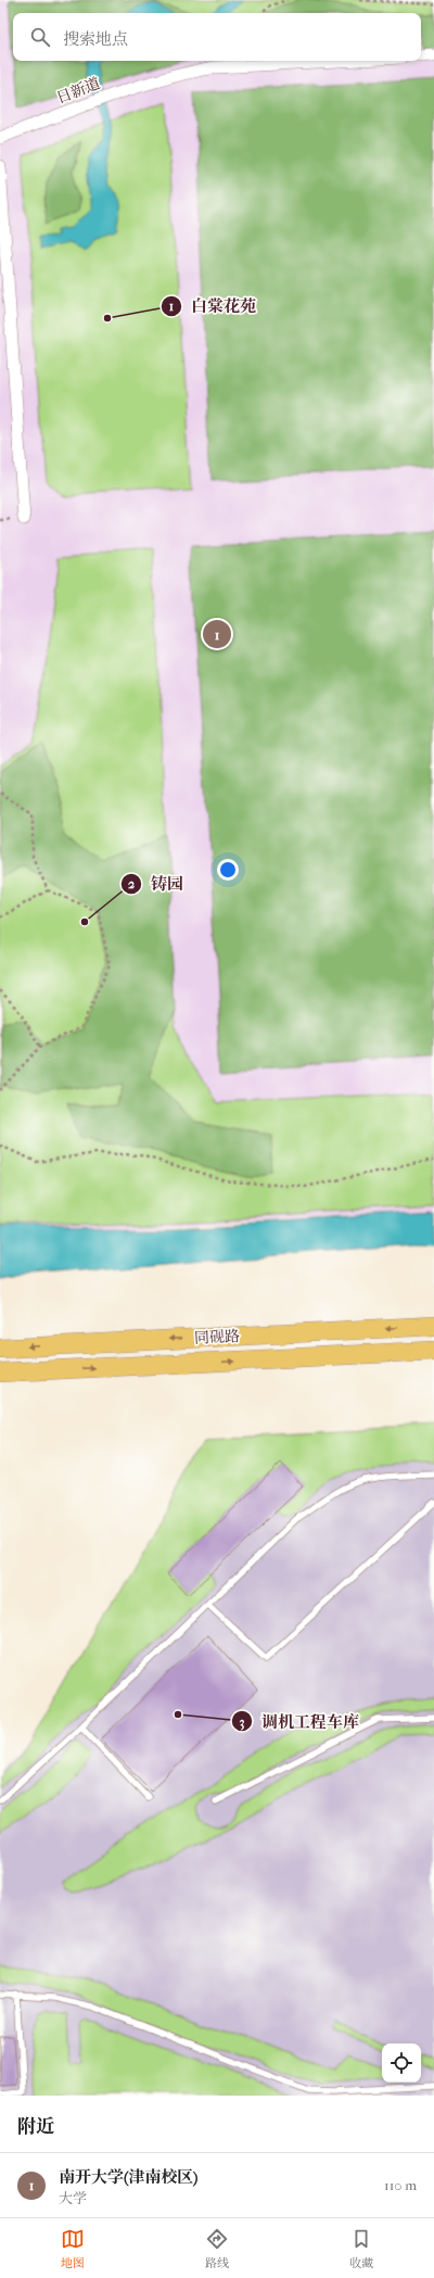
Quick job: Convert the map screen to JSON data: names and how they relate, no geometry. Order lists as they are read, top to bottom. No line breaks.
{"streets":{"main road":["同砚路"],"street":["日新道"]},"places":["白棠花苑","铸园","调机工程车库"],"page":{"search":"搜索地点","pins":"1","heading":"附近","list":[{"mark":"1","name":"南开大学(津南校区)","note":"大学","value":"110 m"}],"nav":["地图","路线","收藏"]}}
